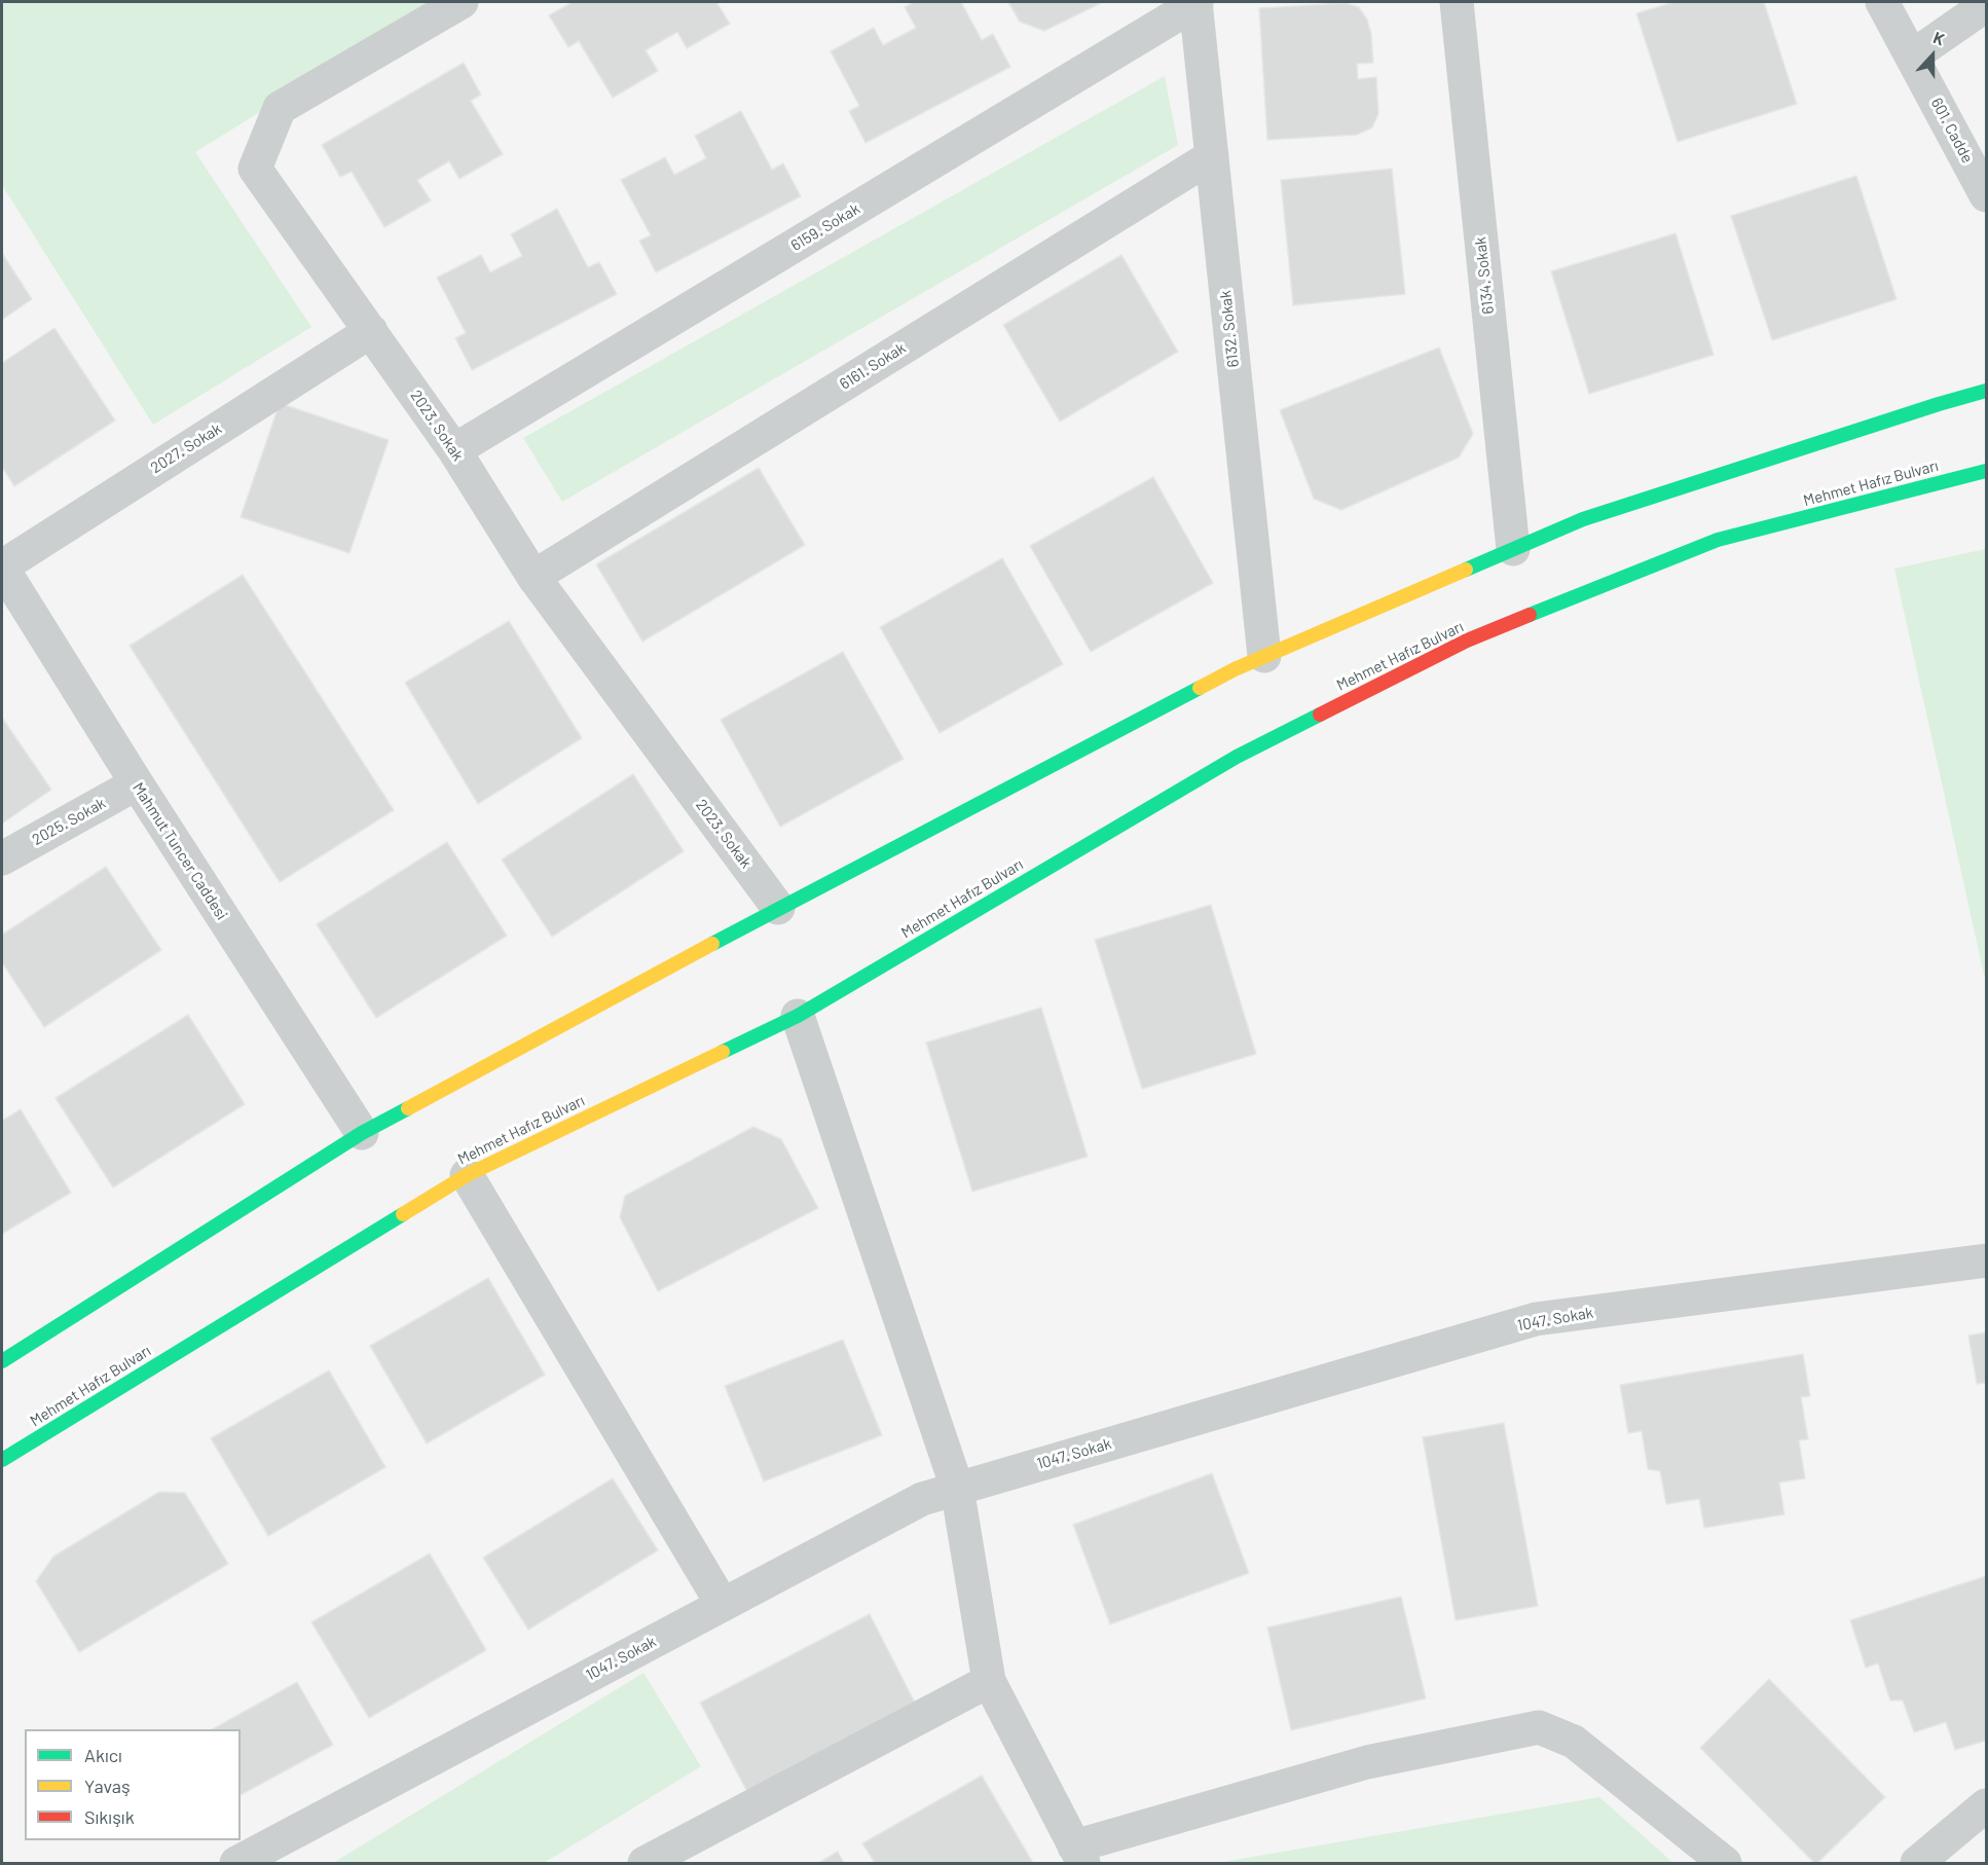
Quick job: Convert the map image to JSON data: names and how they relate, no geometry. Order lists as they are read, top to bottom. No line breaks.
{"streets":{"main road":["Mehmet Hafız Bulvarı"],"street":["601. Cadde","6159. Sokak","6134. Sokak","6132. Sokak","6161. Sokak","2023. Sokak","2027. Sokak","2025. Sokak","Mahmut Tuncer Caddesi","1047. Sokak"]},"crossings":[["6159. Sokak","6132. Sokak"],["6159. Sokak","2023. Sokak"],["6132. Sokak","6161. Sokak"],["6161. Sokak","2023. Sokak"],["2023. Sokak","2027. Sokak"],["2027. Sokak","Mahmut Tuncer Caddesi"],["2025. Sokak","Mahmut Tuncer Caddesi"]],"legend":["Akıcı","Yavaş","Sıkışık"],"north":"top"}
